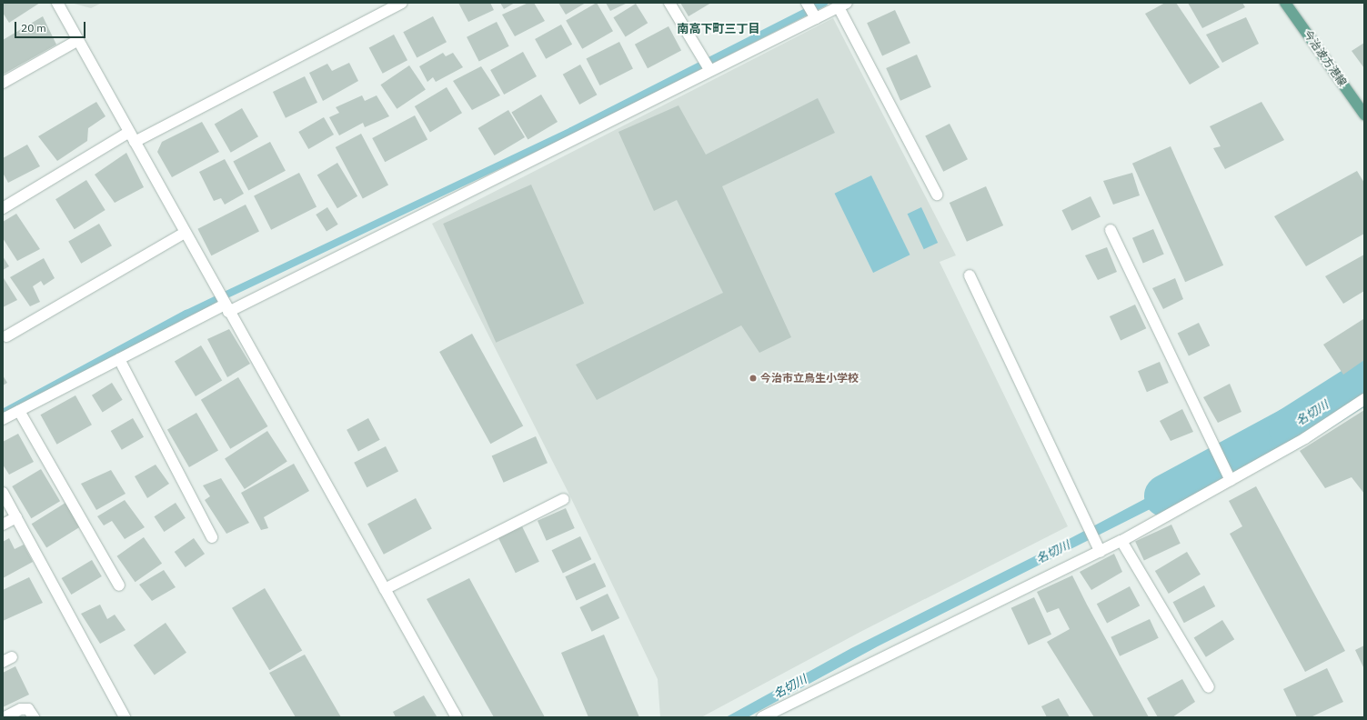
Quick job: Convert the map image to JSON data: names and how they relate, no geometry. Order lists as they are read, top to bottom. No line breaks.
{"streets":{"main road":["今治波方港線"]},"districts":["南高下町三丁目"],"water":["名切川"],"places":["今治市立鳥生小学校"],"scale_bar":"20 m"}
